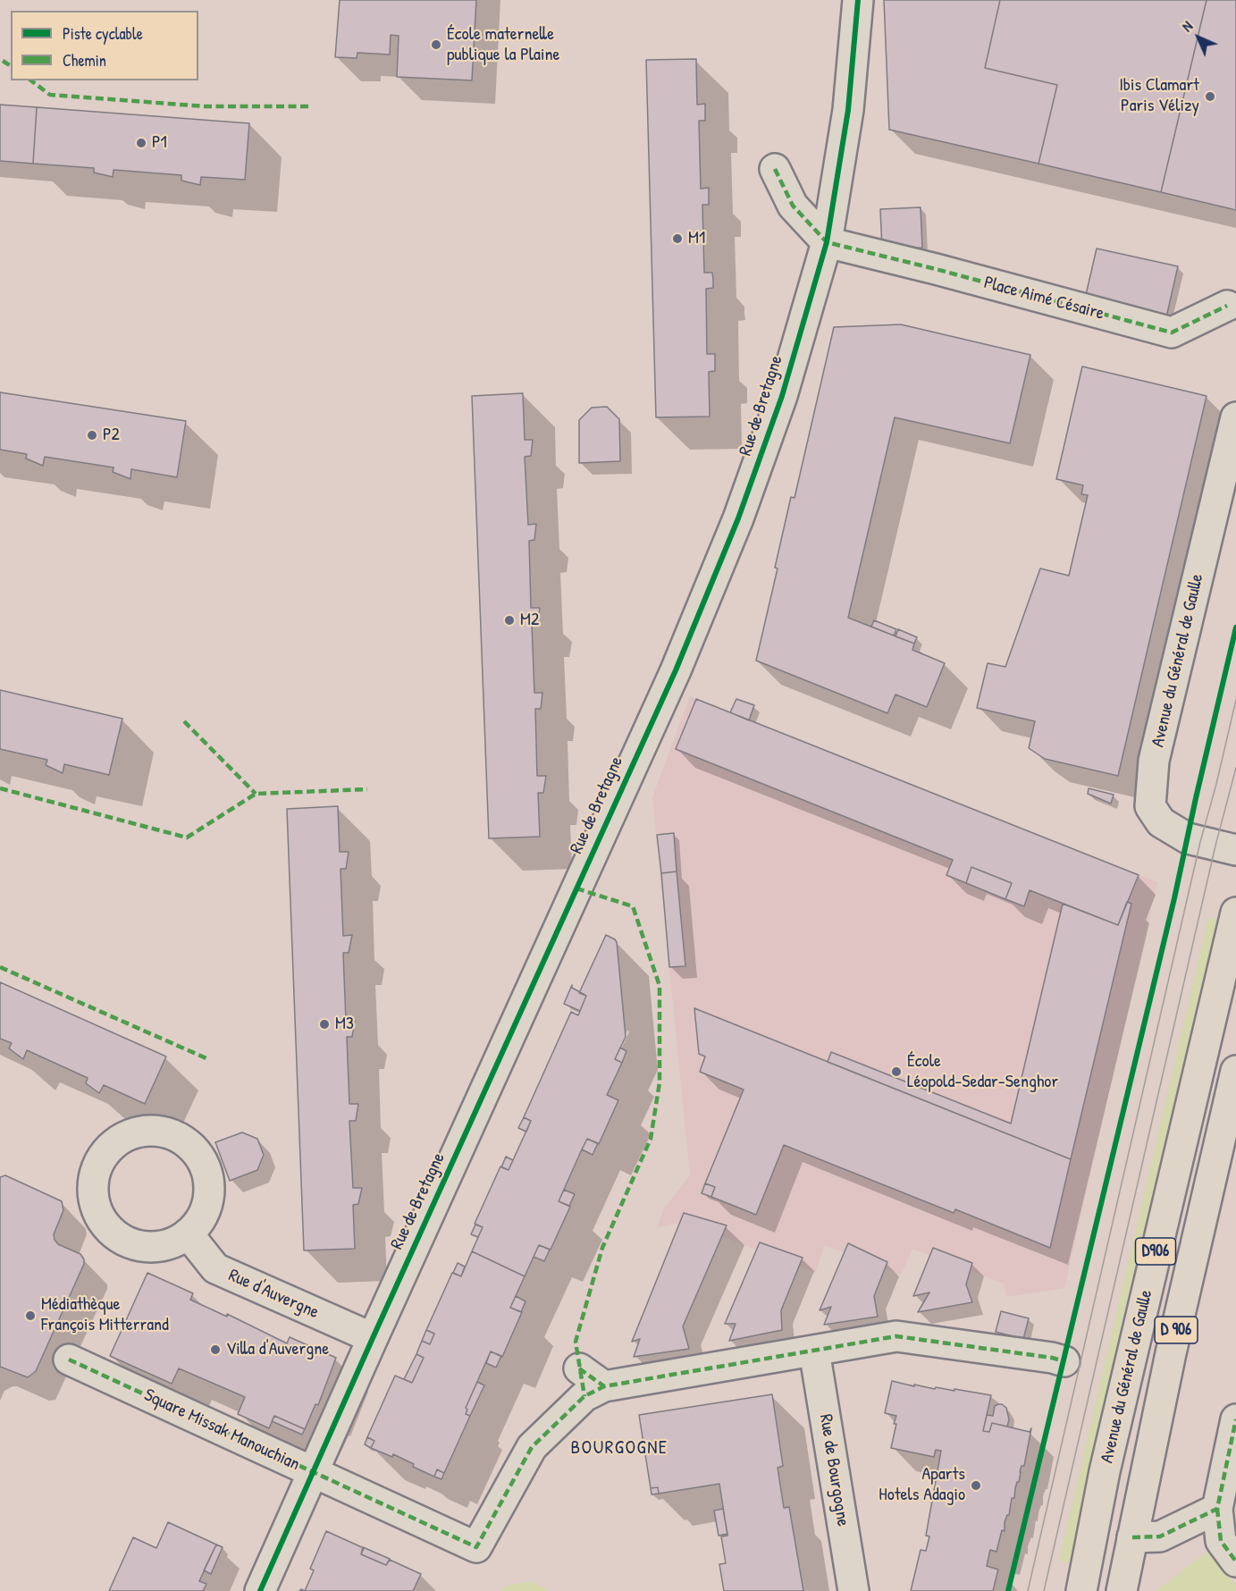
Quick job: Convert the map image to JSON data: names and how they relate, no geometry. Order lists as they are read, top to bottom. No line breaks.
{"streets":{"main road":["Avenue du Général de Gaulle","D906","D 906"],"street":["Place Aimé Césaire","Rue de Bretagne","Rue d'Auvergne","Square Missak Manouchian","Rue de Bourgogne"]},"crossings":[["Place Aimé Césaire","Rue de Bretagne"],["Rue de Bretagne","Rue d'Auvergne"],["Rue de Bretagne","Square Missak Manouchian"]],"districts":["BOURGOGNE"],"places":["École maternelle publique la Plaine","Ibis Clamart Paris Vélizy","P1","M1","P2","M2","M3","École Léopold-Sedar-Senghor","Médiathèque François Mitterrand","Villa d'Auvergne","Aparts Hotels Adagio"],"legend":["Piste cyclable","Chemin"],"north":"top left"}
